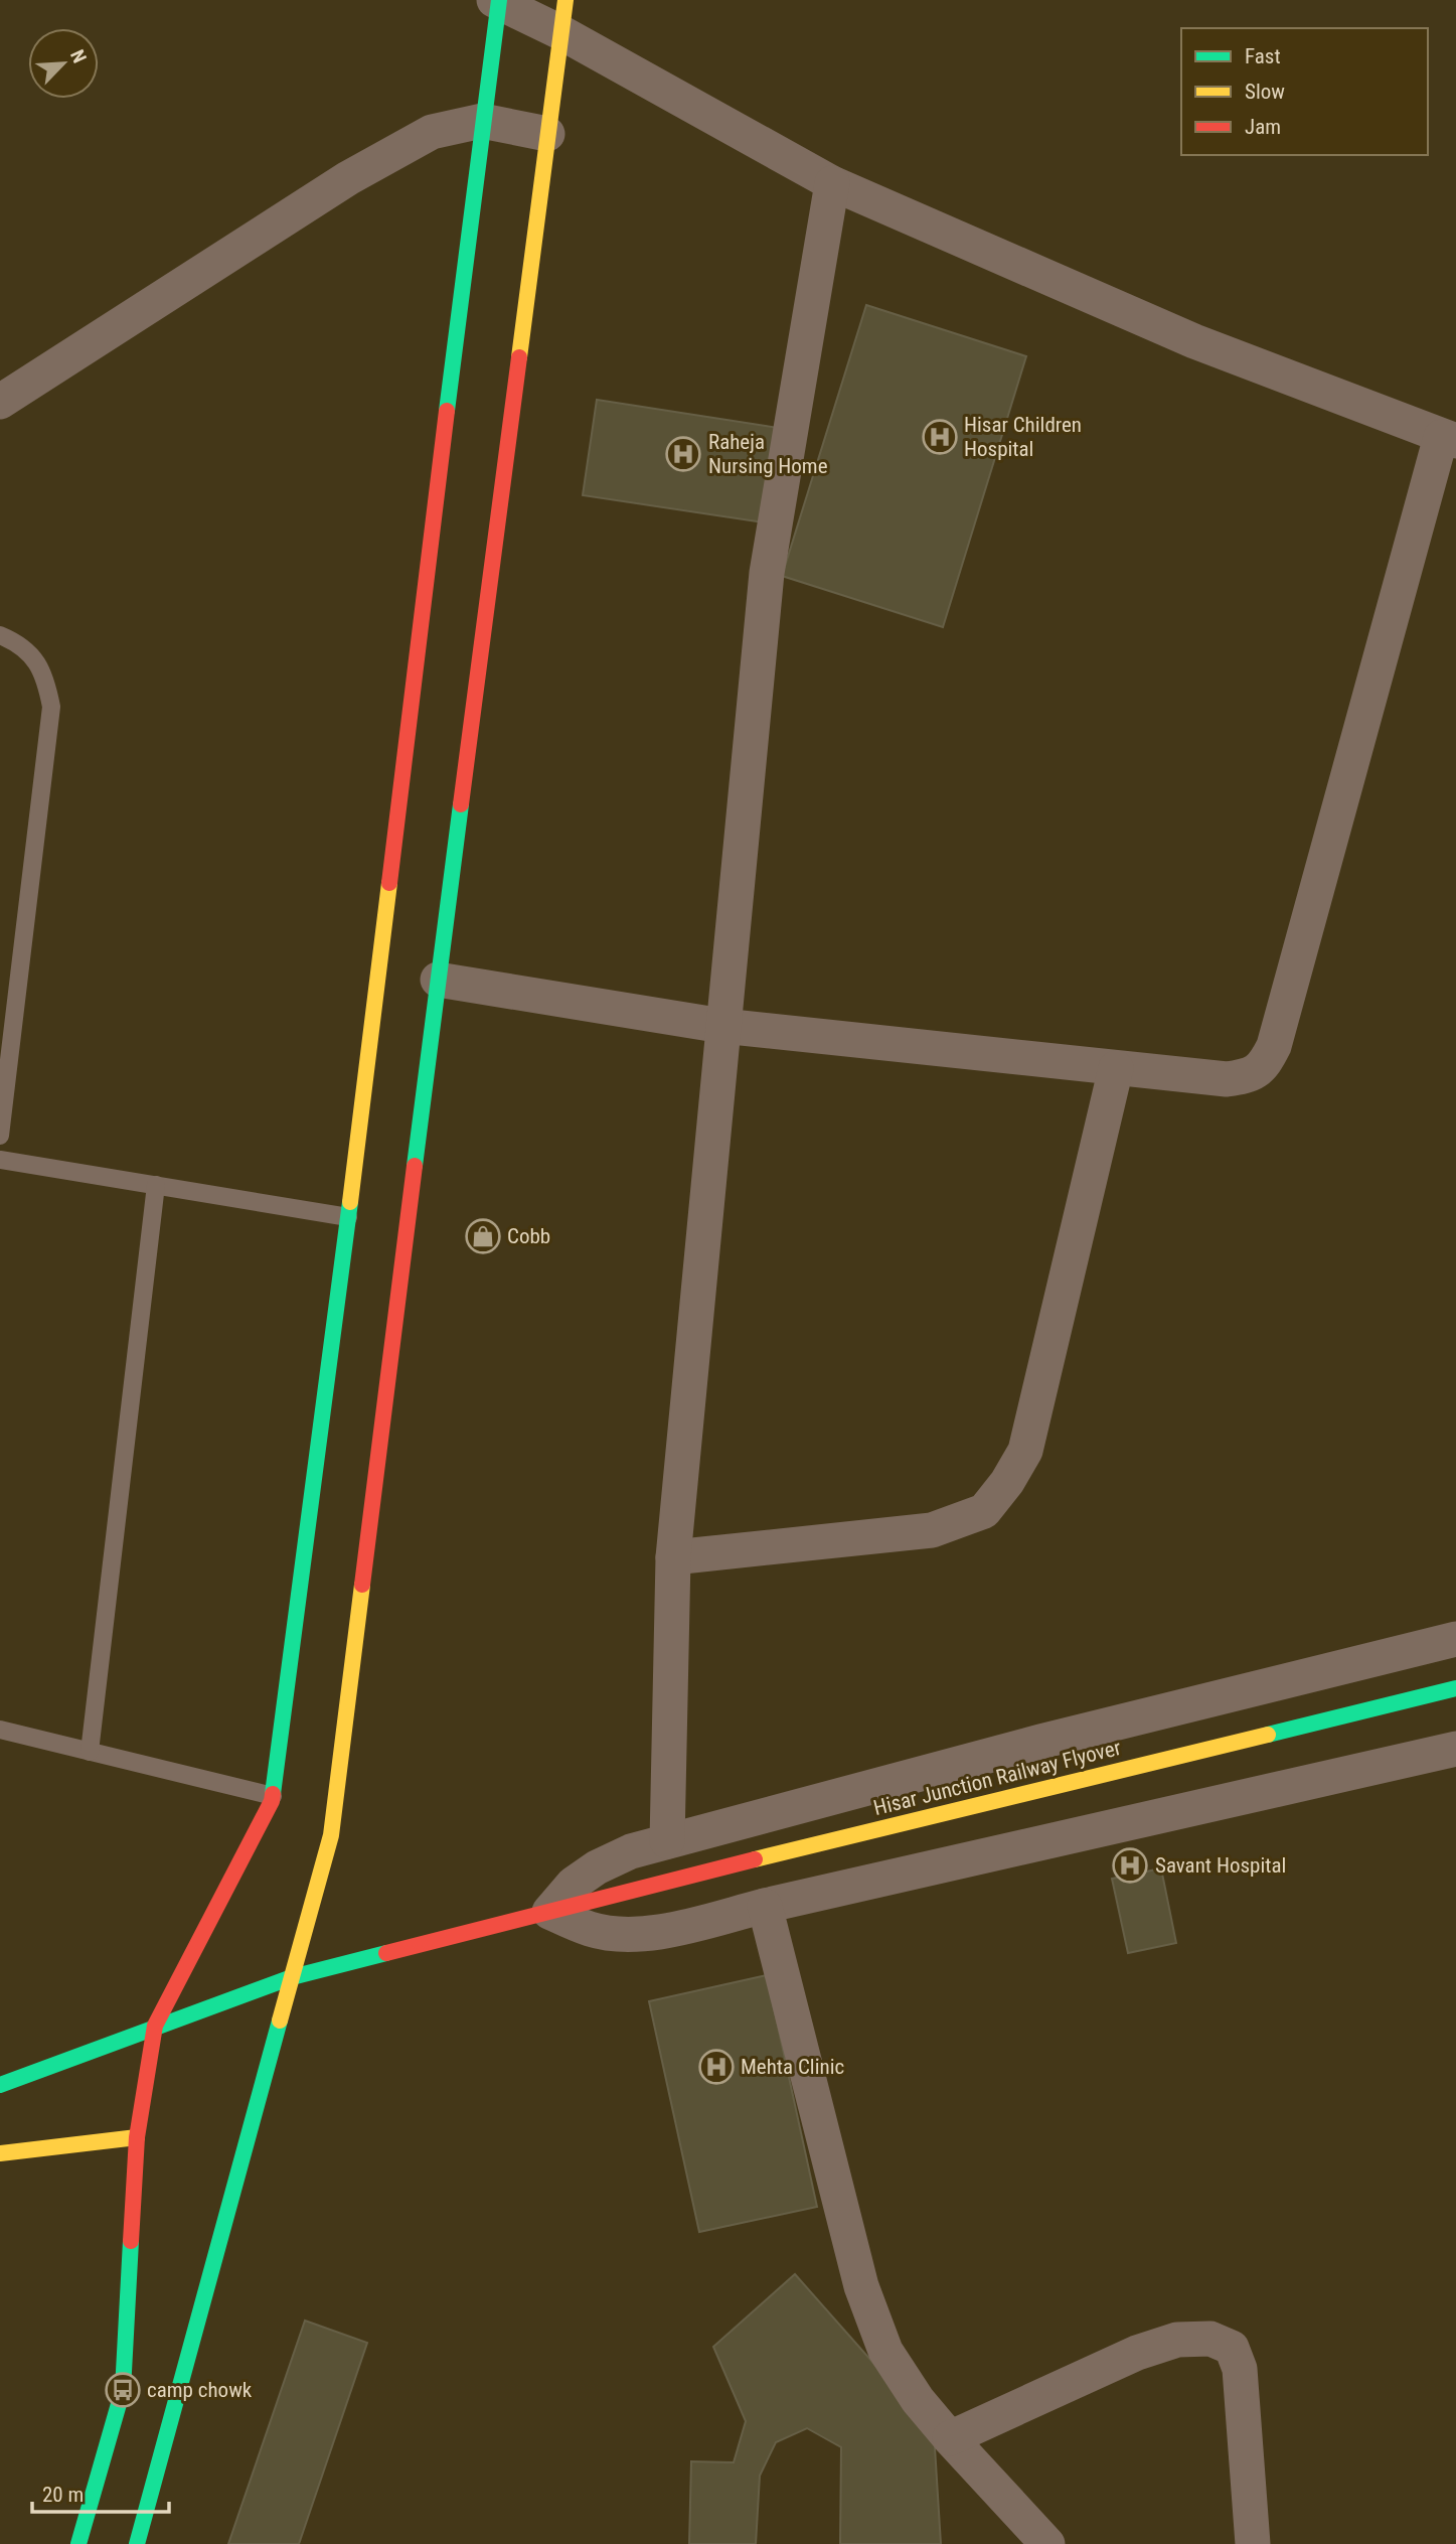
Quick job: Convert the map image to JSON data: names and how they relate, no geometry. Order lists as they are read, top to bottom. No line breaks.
{"streets":{"main road":["Hisar Junction Railway Flyover"]},"places":{"hospital":["Hisar Children Hospital","Raheja Nursing Home","Savant Hospital","Mehta Clinic"],"shop":["Cobb"],"bus stop":["camp chowk"]},"legend":["Fast","Slow","Jam"],"scale_bar":"20 m","north":"top right"}
